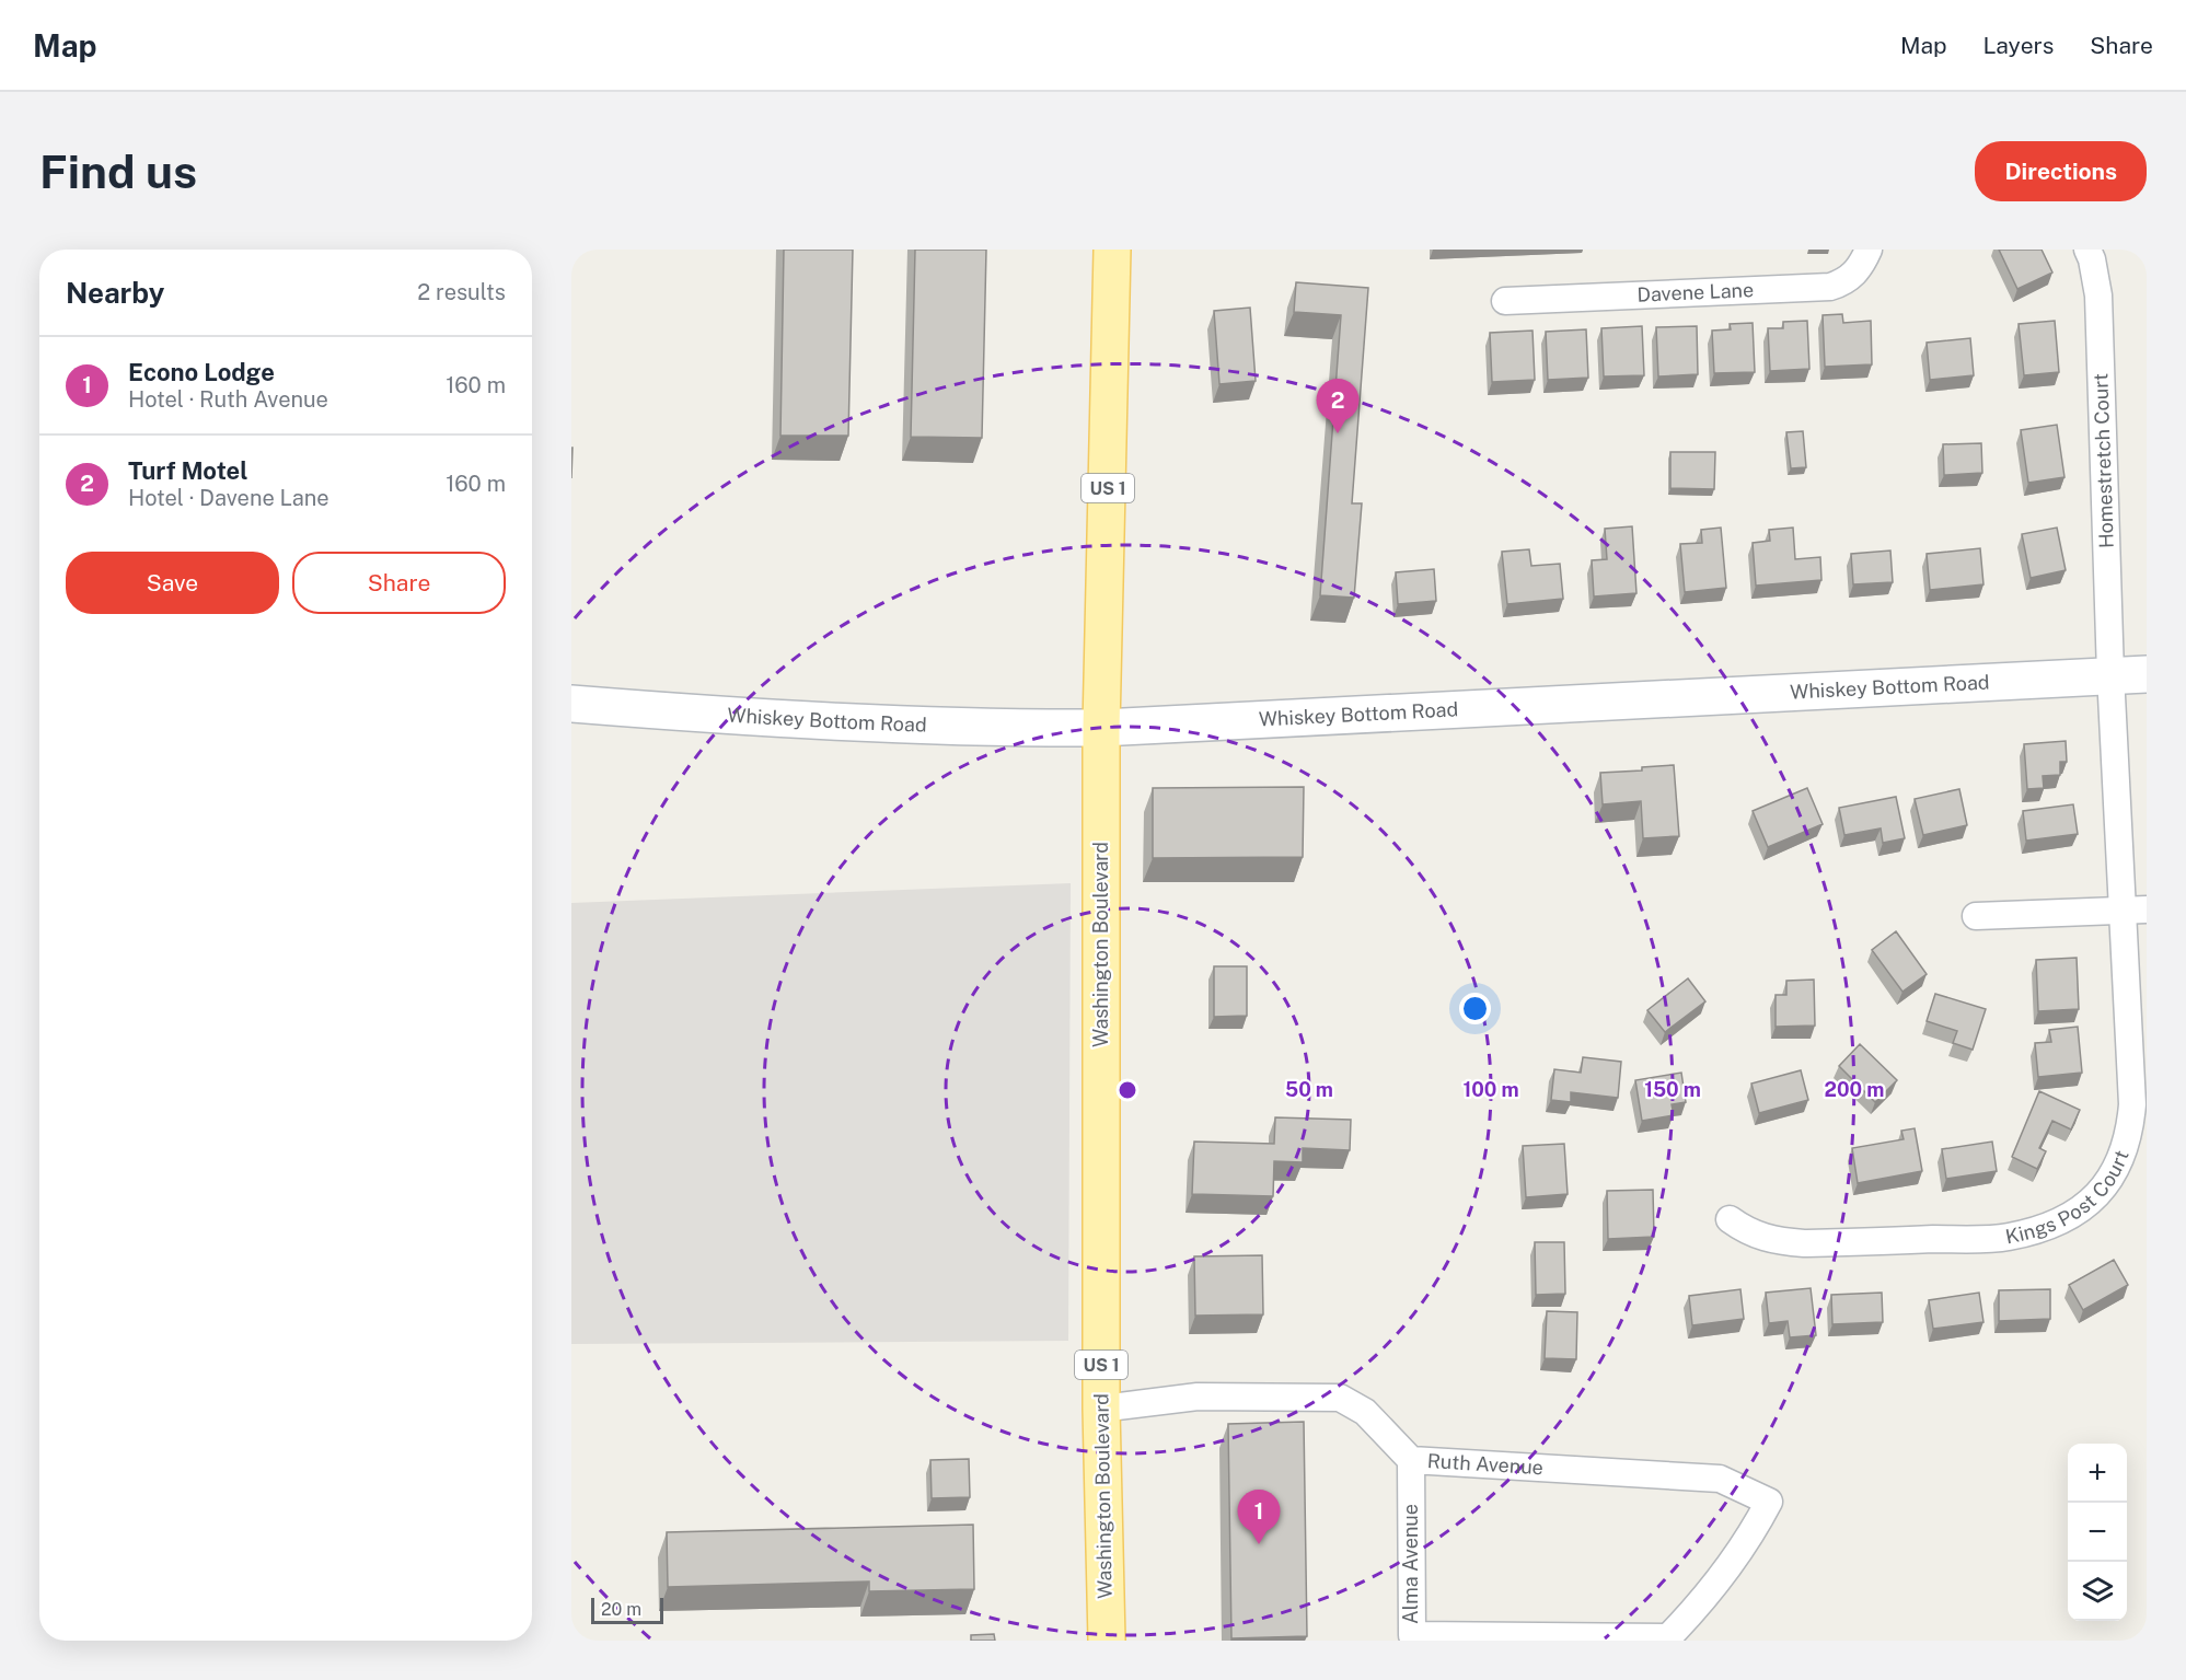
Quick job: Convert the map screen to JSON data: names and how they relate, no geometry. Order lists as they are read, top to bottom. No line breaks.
{"streets":{"main road":["US 1","Washington Boulevard"],"street":["Davene Lane","Homestretch Court","Whiskey Bottom Road","Kings Post Court","Ruth Avenue","Alma Avenue"]},"crossings":[["Homestretch Court","Whiskey Bottom Road"],["Homestretch Court","Kings Post Court"],["Whiskey Bottom Road","Washington Boulevard"],["Whiskey Bottom Road","Kings Post Court"],["Washington Boulevard","Ruth Avenue"],["Ruth Avenue","Alma Avenue"]],"scale_bar":"20 m","page":{"header":"Map","nav":["Map","Layers","Share"],"buttons":["Directions",["Save","Share"]],"title":"Find us","heading":["Nearby","2 results"],"list":[{"mark":"1","name":"Econo Lodge","note":"Hotel · Ruth Avenue","value":"160 m"},{"mark":"2","name":"Turf Motel","note":"Hotel · Davene Lane","value":"160 m"}],"pins":["2","1"],"map_buttons":["+","−"],"scale":"20 m"},"rings":["50 m","100 m","150 m","200 m"]}
